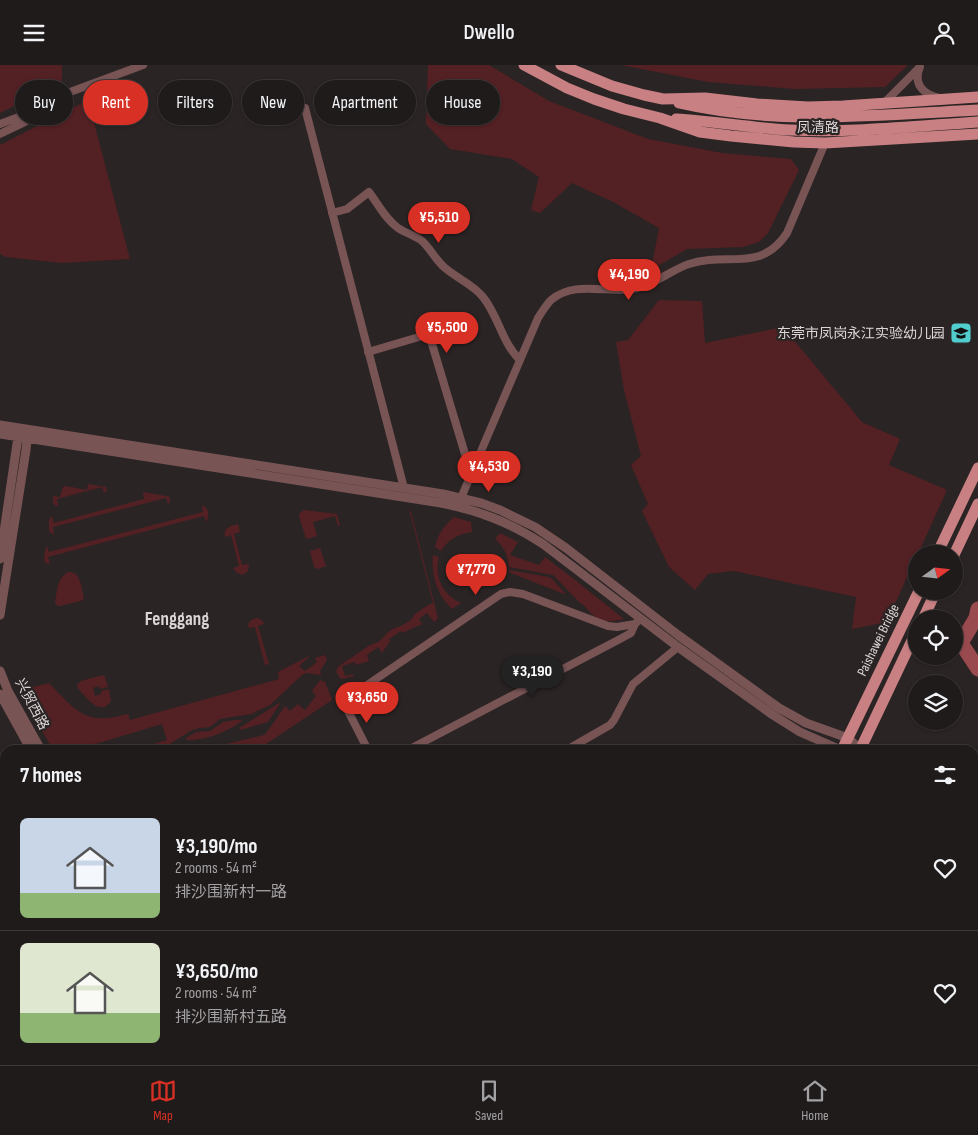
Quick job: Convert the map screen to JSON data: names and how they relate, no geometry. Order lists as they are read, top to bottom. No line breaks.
{"streets":{"main road":["凤清路","Paishawei Bridge"],"street":["兴贸西路"]},"districts":["Fenggang"],"places":{"school or university":["东莞市凤岗永江实验幼儿园"]},"north":"right","page":{"header":"Dwello","chip":["Buy","Rent","Filters","New","Apartment","House"],"price":["¥5,510","¥4,190","¥5,500","¥4,530","¥7,770","¥3,190","¥3,650"],"heading":"7 homes","list":[{"name":"¥3,190/mo","note":"2 rooms · 54 m² · 排沙围新村一路"},{"name":"¥3,650/mo","note":"2 rooms · 54 m² · 排沙围新村五路"}],"tabs":["Map","Saved","Home"]}}
